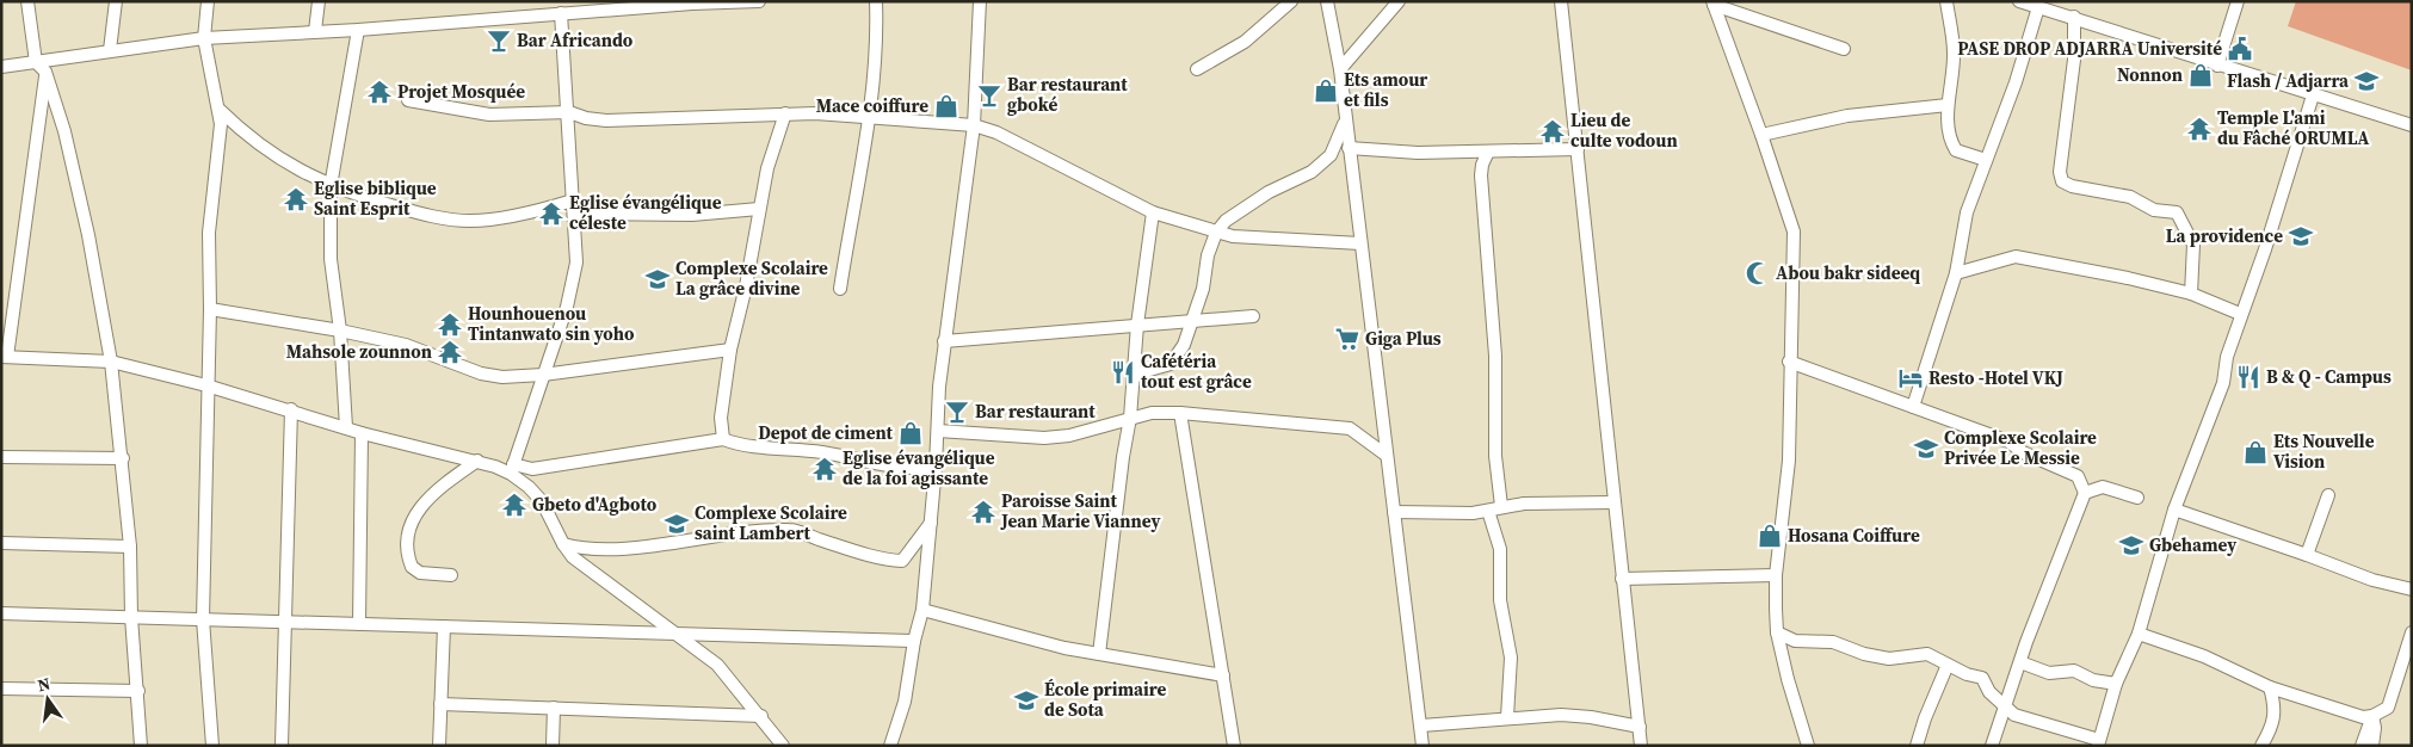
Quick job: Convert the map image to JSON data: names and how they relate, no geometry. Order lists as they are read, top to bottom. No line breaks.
{"places":{"bar":["Bar Africando","Bar restaurant gboké","Bar restaurant"],"public building":["PASE DROP ADJARRA Université"],"shop":["Nonnon","Ets amour et fils","Mace coiffure","Depot de ciment","Ets Nouvelle Vision","Hosana Coiffure"],"school or university":["Flash / Adjarra","La providence","Complexe Scolaire La grâce divine","Complexe Scolaire Privée Le Messie","Complexe Scolaire saint Lambert","Gbehamey","École primaire de Sota"],"temple":["Projet Mosquée","Temple L'ami du Fâché ORUMLA","Lieu de culte vodoun","Eglise biblique Saint Esprit","Eglise évangélique céleste","Hounhouenou Tintanwato sin yoho","Mahsole zounnon","Eglise évangélique de la foi agissante","Gbeto d'Agboto","Paroisse Saint Jean Marie Vianney"],"mosque":["Abou bakr sideeq"],"supermarket":["Giga Plus"],"restaurant":["Cafétéria tout est grâce","B & Q - Campus"],"hotel":["Resto -Hotel VKJ"]},"north":"top"}
